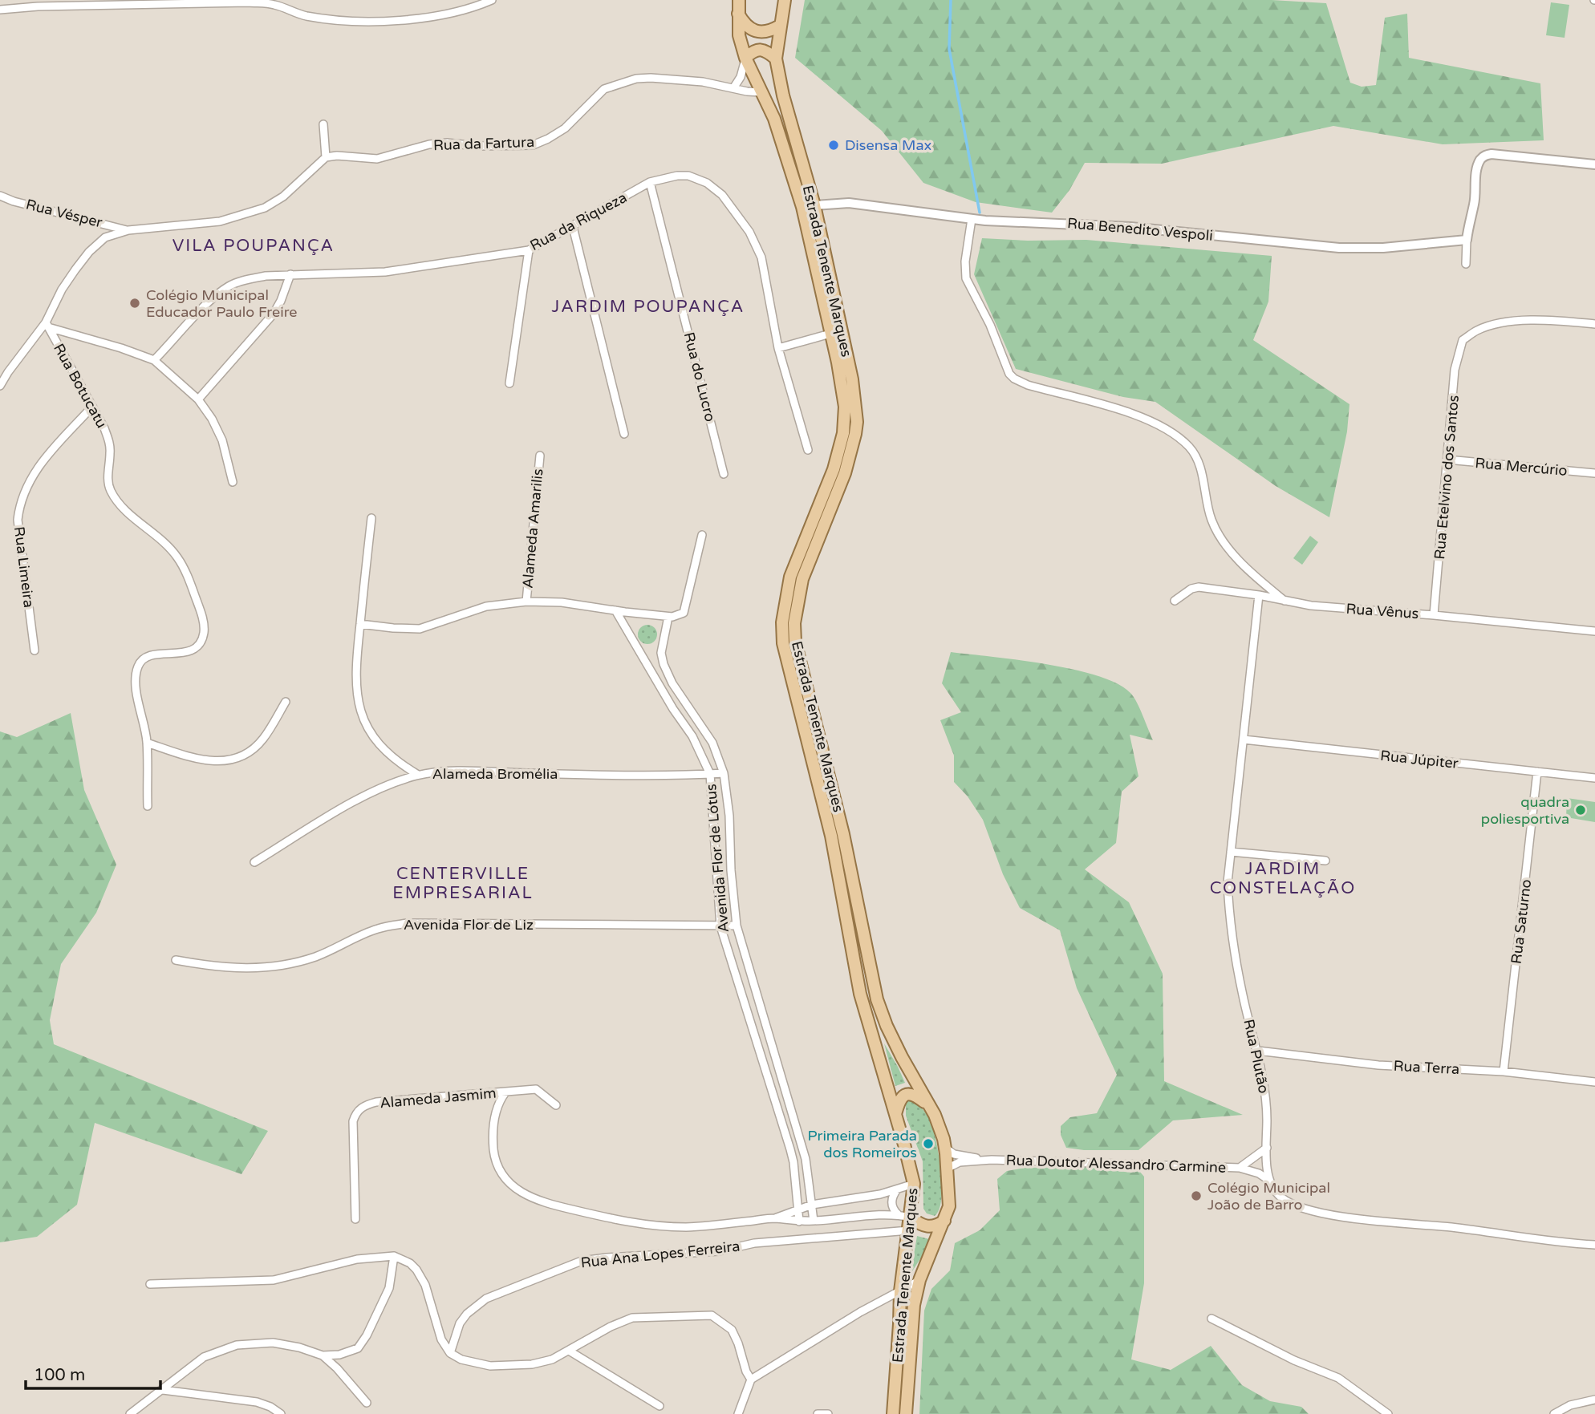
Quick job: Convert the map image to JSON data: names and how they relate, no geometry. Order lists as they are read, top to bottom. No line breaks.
{"streets":{"main road":["Estrada Tenente Marques"],"street":["Rua da Fartura","Rua Vésper","Rua da Riqueza","Rua Benedito Vespoli","Rua do Lucro","Rua Botucatu","Rua Mercúrio","Rua Etelvino dos Santos","Alameda Amarilis","Rua Limeira","Rua Vênus","Rua Júpiter","Alameda Bromélia","Avenida Flor de Lótus","Rua Saturno","Avenida Flor de Liz","Rua Plutão","Rua Terra","Alameda Jasmim","Rua Doutor Alessandro Carmine","Rua Ana Lopes Ferreira"]},"crossings":[["Rua da Fartura","Estrada Tenente Marques"],["Rua da Riqueza","Rua do Lucro"],["Rua Benedito Vespoli","Estrada Tenente Marques"],["Estrada Tenente Marques","Rua Doutor Alessandro Carmine"],["Estrada Tenente Marques","Rua Ana Lopes Ferreira"],["Rua Botucatu","Rua Limeira"],["Rua Mercúrio","Rua Etelvino dos Santos"],["Rua Etelvino dos Santos","Rua Vênus"],["Rua Vênus","Rua Plutão"],["Rua Júpiter","Rua Saturno"],["Rua Júpiter","Rua Plutão"],["Alameda Bromélia","Avenida Flor de Lótus"],["Avenida Flor de Lótus","Avenida Flor de Liz"],["Rua Saturno","Rua Terra"],["Rua Plutão","Rua Terra"],["Rua Plutão","Rua Doutor Alessandro Carmine"]],"districts":["VILA POUPANÇA","JARDIM POUPANÇA","JARDIM CONSTELAÇÃO","CENTERVILLE EMPRESARIAL"],"places":["Disensa Max","Colégio Municipal Educador Paulo Freire","quadra poliesportiva","Primeira Parada dos Romeiros","Colégio Municipal João de Barro"],"scale_bar":"100 m"}
